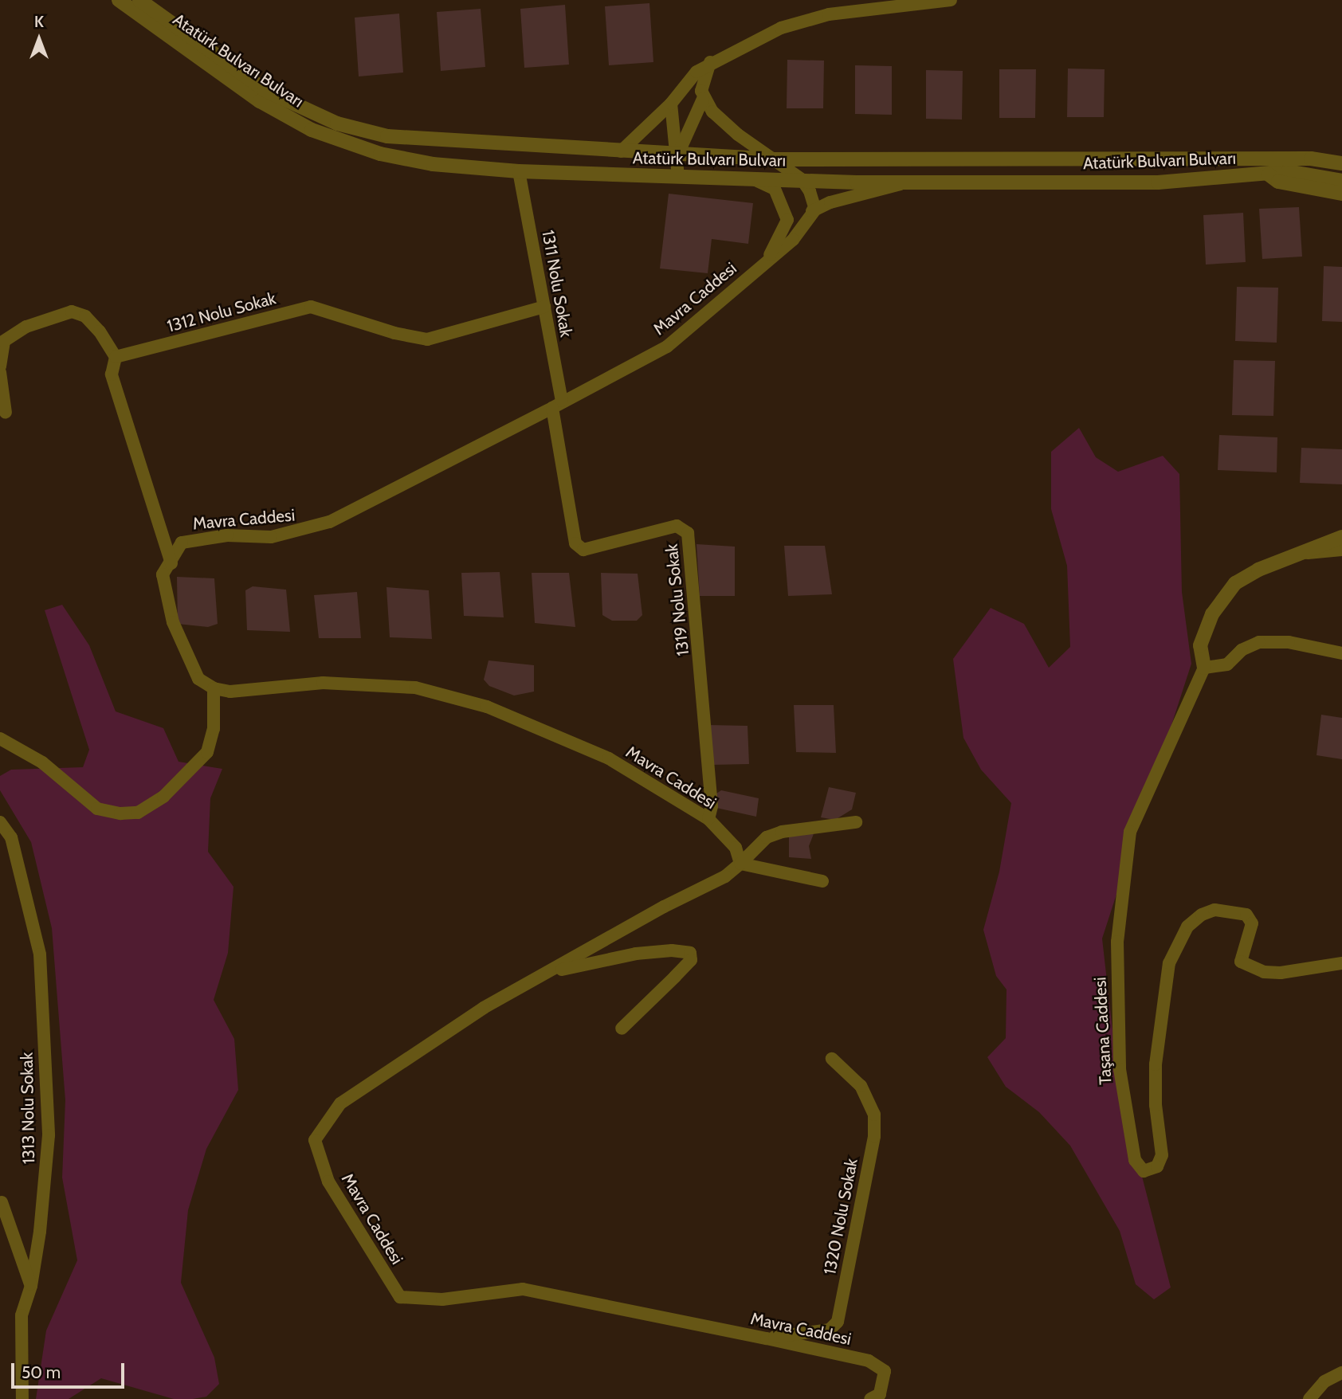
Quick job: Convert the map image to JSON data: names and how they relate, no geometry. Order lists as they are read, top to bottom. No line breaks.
{"streets":{"street":["Atatürk Bulvarı Bulvarı","1311 Nolu Sokak","Mavra Caddesi","1312 Nolu Sokak","1319 Nolu Sokak","Taşana Caddesi","1313 Nolu Sokak","1320 Nolu Sokak"]},"crossings":[["Atatürk Bulvarı Bulvarı","1311 Nolu Sokak"],["Atatürk Bulvarı Bulvarı","Mavra Caddesi"],["1311 Nolu Sokak","Mavra Caddesi"],["1311 Nolu Sokak","1312 Nolu Sokak"],["1311 Nolu Sokak","1319 Nolu Sokak"],["Mavra Caddesi","1319 Nolu Sokak"],["Mavra Caddesi","1320 Nolu Sokak"]],"scale_bar":"50 m","north":"top"}
